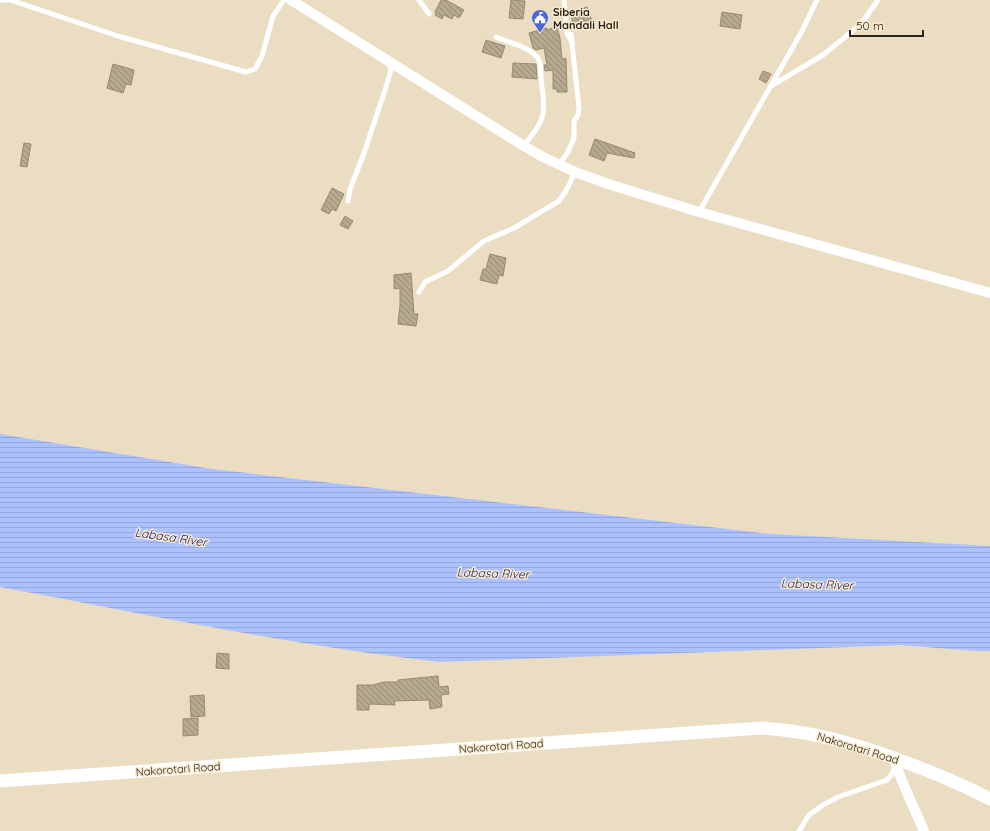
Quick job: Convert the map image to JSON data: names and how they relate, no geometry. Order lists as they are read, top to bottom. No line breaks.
{"streets":{"street":["Nakorotari Road"]},"water":["Labasa River"],"places":{"public building":["Siberia Mandali Hall"]},"scale_bar":"50 m"}
